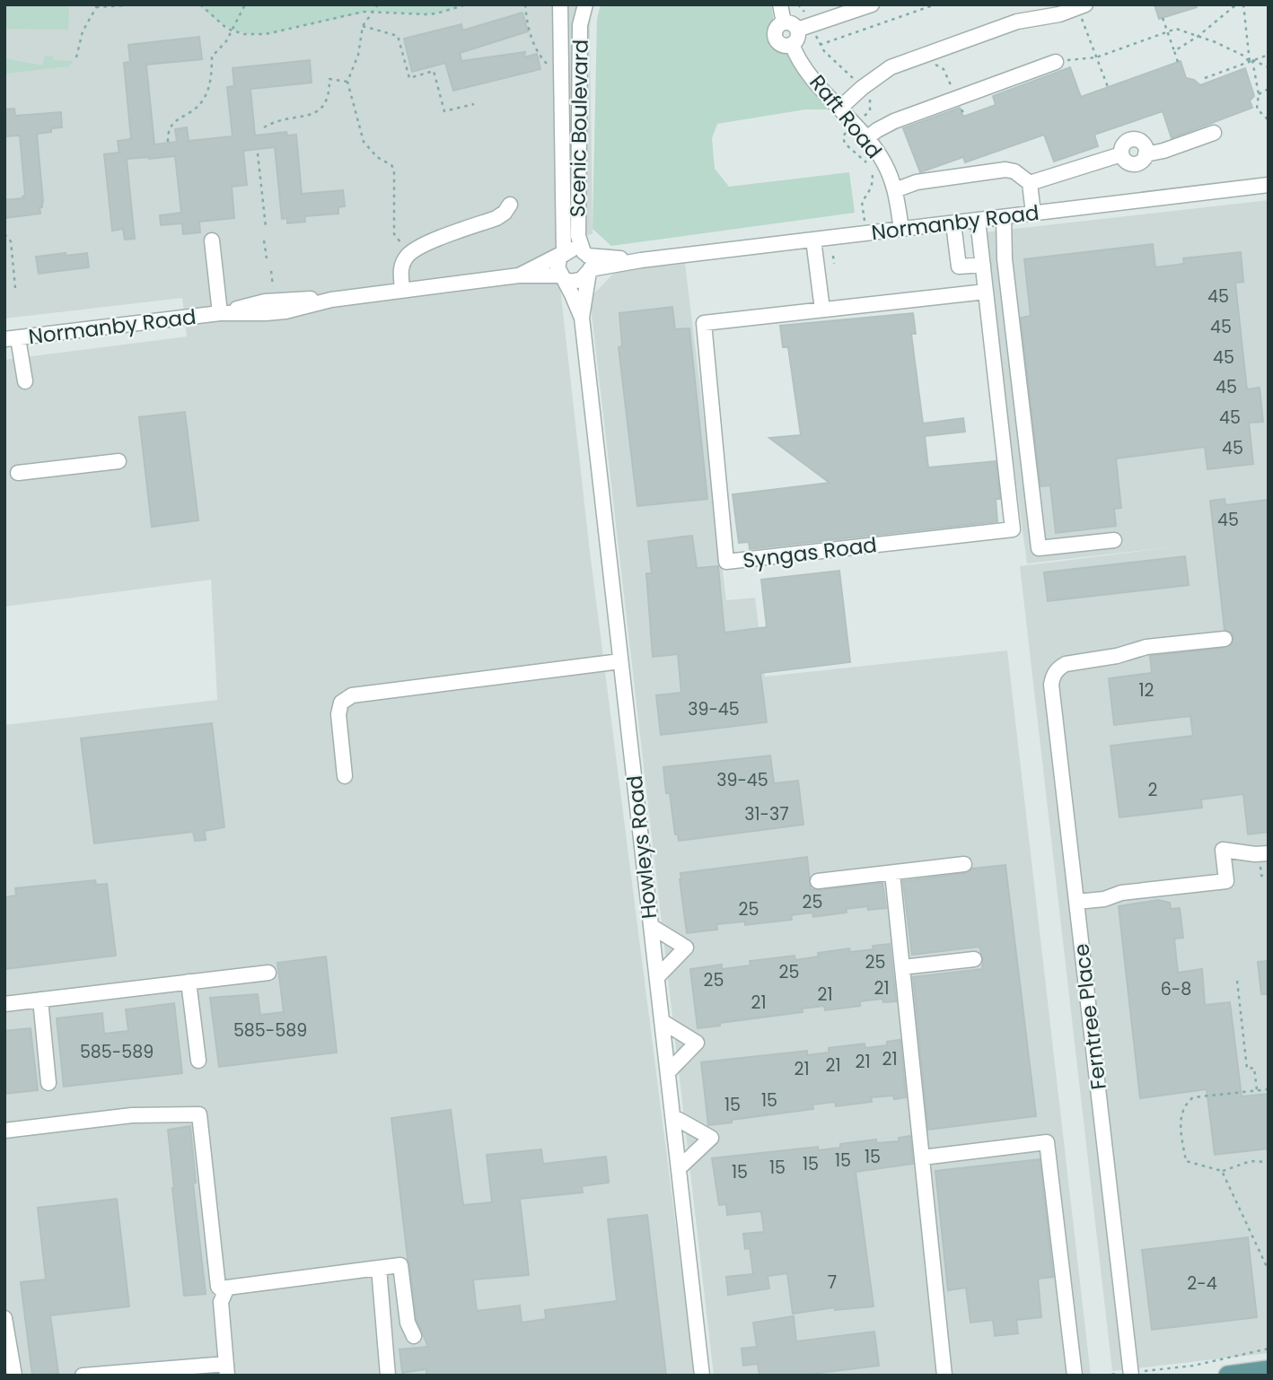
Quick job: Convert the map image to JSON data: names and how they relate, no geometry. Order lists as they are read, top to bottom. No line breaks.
{"streets":{"street":["Raft Road","Scenic Boulevard","Normanby Road","Syngas Road","Howleys Road","Ferntree Place"]},"crossings":[["Raft Road","Normanby Road"],["Scenic Boulevard","Normanby Road"],["Scenic Boulevard","Howleys Road"],["Normanby Road","Syngas Road"],["Normanby Road","Howleys Road"]],"house_numbers":["45","45","45","45","45","45","45","12","39-45","39-45","2","31-37","25","25","25","25","25","21","6-8","21","21","585-589","585-589","21","21","21","21","15","15","15","15","15","15","15","7","2-4"]}
